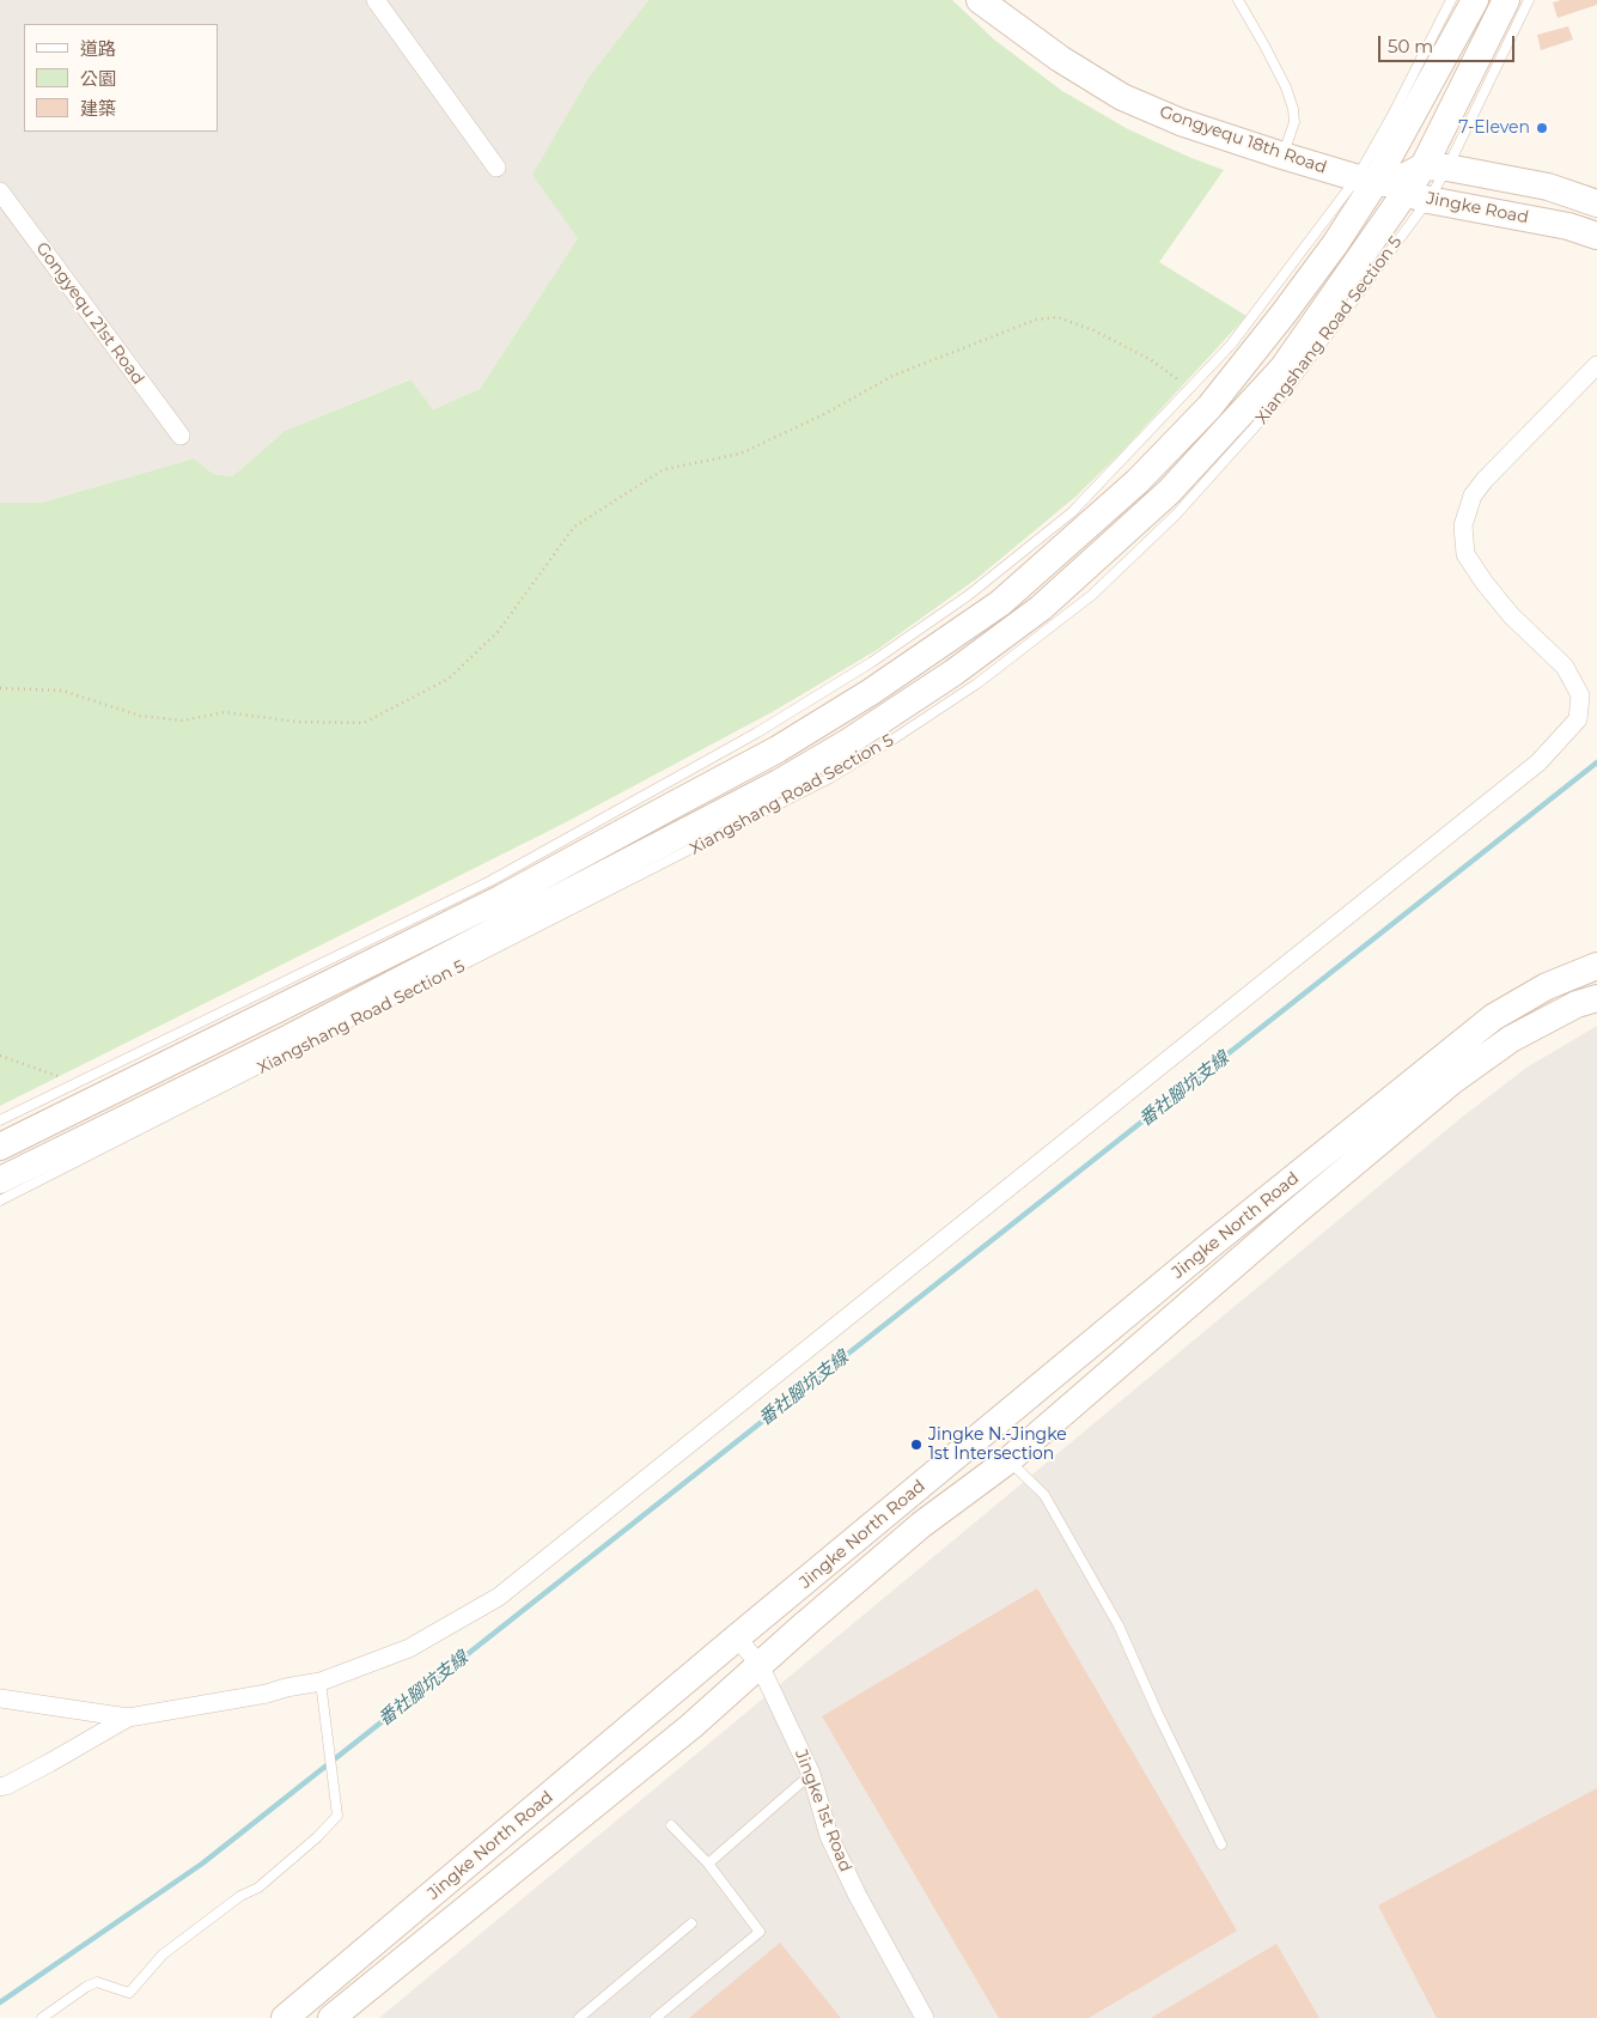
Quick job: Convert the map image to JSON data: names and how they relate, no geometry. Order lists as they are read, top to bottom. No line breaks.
{"streets":{"street":["Gongyequ 18th Road","Jingke Road","Gongyequ 21st Road","Xiangshang Road Section 5","Jingke North Road","Jingke 1st Road"]},"crossings":[["Gongyequ 18th Road","Jingke Road"],["Gongyequ 18th Road","Xiangshang Road Section 5"],["Jingke Road","Xiangshang Road Section 5"],["Jingke North Road","Jingke 1st Road"]],"water":["番社腳坑支線"],"places":["7-Eleven","Jingke N.-Jingke 1st Intersection"],"legend":["道路","公園","建築"],"scale_bar":"50 m"}
